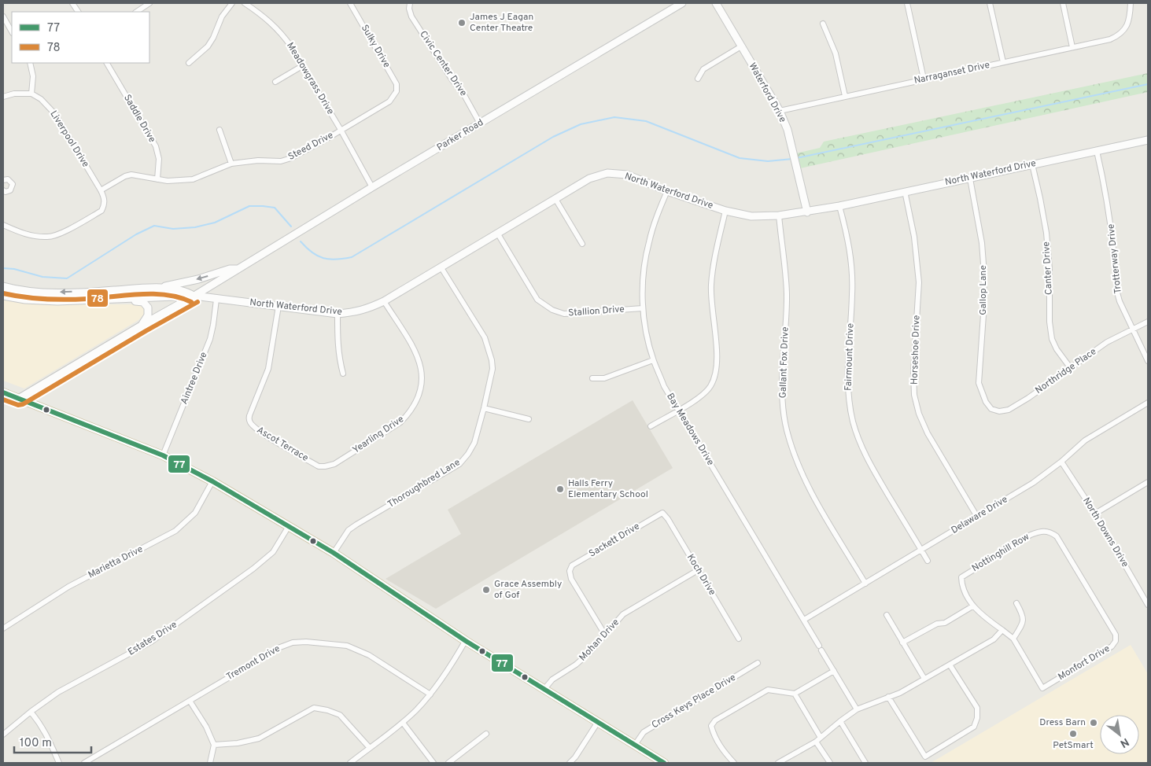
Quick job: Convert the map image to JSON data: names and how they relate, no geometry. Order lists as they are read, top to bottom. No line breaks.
{"streets":{"street":["Sulky Drive","Civic Center Drive","Narraganset Drive","Meadowgrass Drive","Waterford Drive","Saddle Drive","Parker Road","Liverpool Drive","Steed Drive","North Waterford Drive","Trotterway Drive","Canter Drive","Gallop Lane","Stallion Drive","Horseshoe Drive","Fairmount Drive","Gallant Fox Drive","Northridge Place","Aintree Drive","Bay Meadows Drive","Yearling Drive","Ascot Terrace","Thoroughbred Lane","Delaware Drive","North Downs Drive","Sackett Drive","Nottinghill Row","Marietta Drive","Koch Drive","Estates Drive","Mohan Drive","Tremont Drive","Monfort Drive","Cross Keys Place Drive"]},"crossings":[["Sulky Drive","Steed Drive"],["Civic Center Drive","Parker Road"],["Narraganset Drive","Waterford Drive"],["Meadowgrass Drive","Parker Road"],["Meadowgrass Drive","Steed Drive"],["Waterford Drive","North Waterford Drive"],["Saddle Drive","Steed Drive"],["Parker Road","North Waterford Drive"],["Liverpool Drive","Steed Drive"],["North Waterford Drive","Trotterway Drive"],["North Waterford Drive","Canter Drive"],["North Waterford Drive","Gallop Lane"],["North Waterford Drive","Stallion Drive"],["North Waterford Drive","Horseshoe Drive"],["North Waterford Drive","Fairmount Drive"],["North Waterford Drive","Gallant Fox Drive"],["North Waterford Drive","Aintree Drive"],["North Waterford Drive","Bay Meadows Drive"],["North Waterford Drive","Yearling Drive"],["North Waterford Drive","Ascot Terrace"],["North Waterford Drive","Thoroughbred Lane"],["Trotterway Drive","Northridge Place"],["Canter Drive","Northridge Place"],["Gallop Lane","Northridge Place"],["Stallion Drive","Bay Meadows Drive"],["Horseshoe Drive","Delaware Drive"],["Fairmount Drive","Delaware Drive"],["Gallant Fox Drive","Delaware Drive"],["Bay Meadows Drive","Delaware Drive"],["Yearling Drive","Ascot Terrace"],["Delaware Drive","North Downs Drive"],["Sackett Drive","Koch Drive"],["Sackett Drive","Mohan Drive"],["Nottinghill Row","Monfort Drive"],["Koch Drive","Mohan Drive"]],"places":["James J Eagan Center Theatre","Halls Ferry Elementary School","Grace Assembly of Gof","Dress Barn","PetSmart"],"lines":["transit line 78","transit line 77"],"legend":["77","78"],"scale_bar":"100 m","north":"bottom right"}
